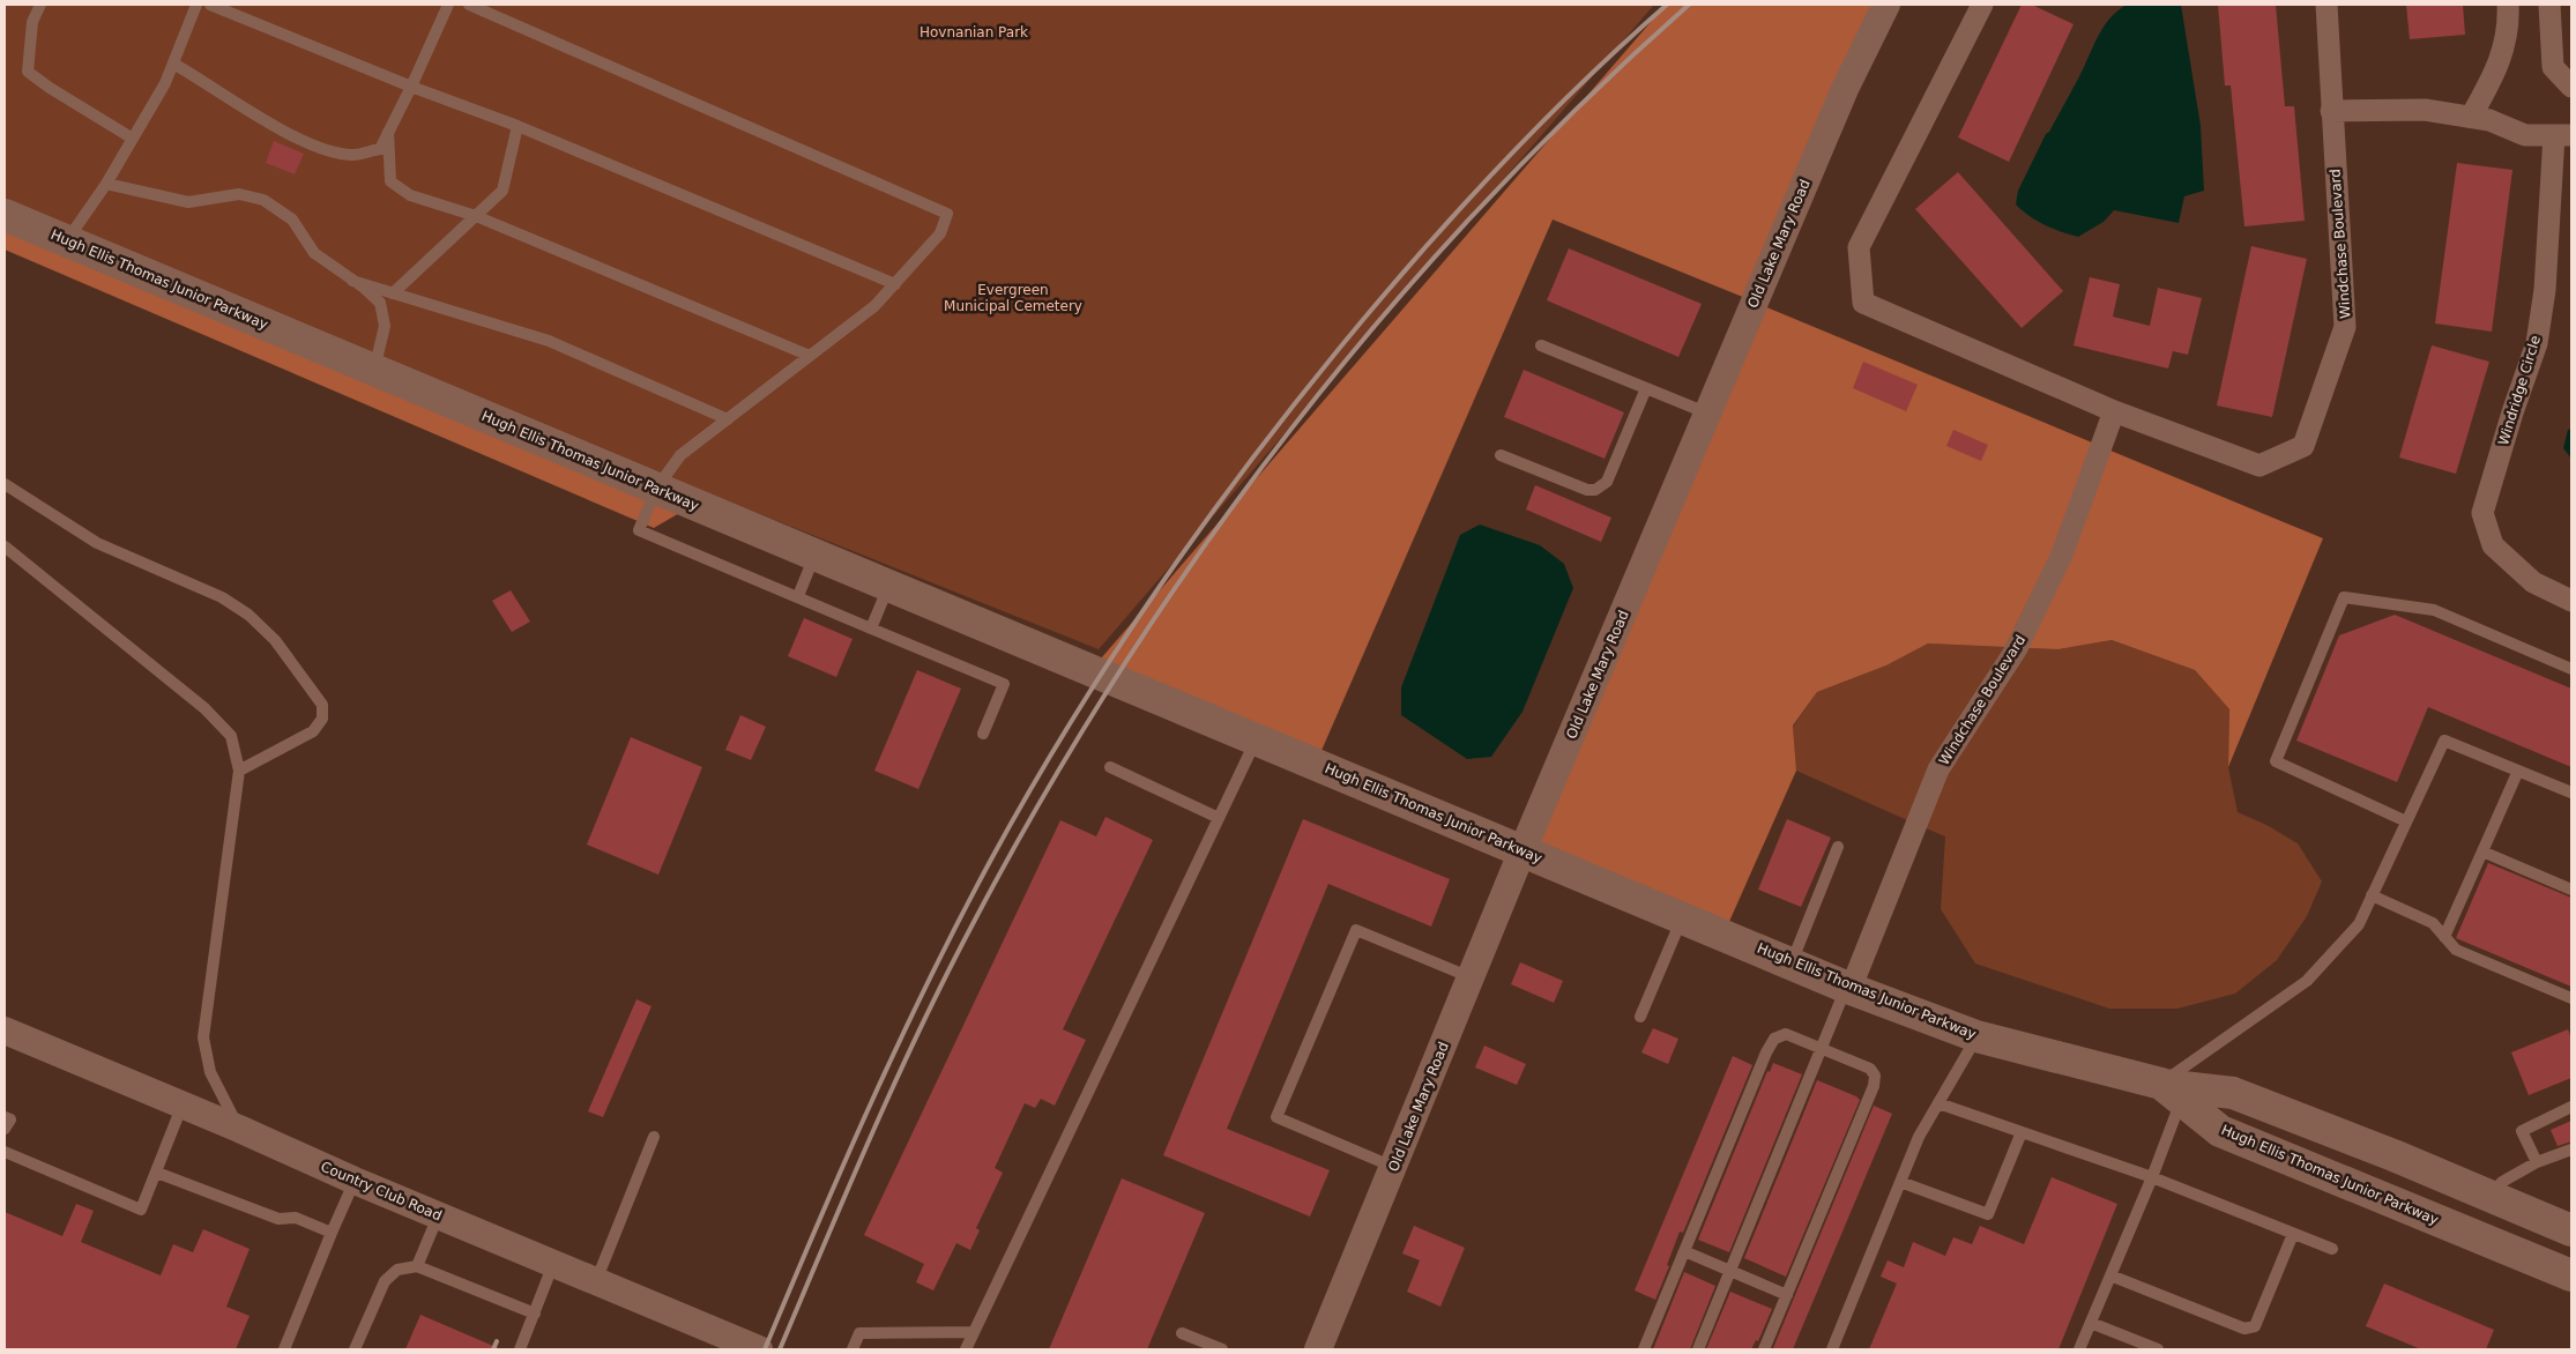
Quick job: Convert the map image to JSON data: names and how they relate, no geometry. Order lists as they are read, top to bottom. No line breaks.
{"streets":{"main road":["Hugh Ellis Thomas Junior Parkway"],"street":["Old Lake Mary Road","Windchase Boulevard","Windridge Circle","Country Club Road"]},"crossings":[["Old Lake Mary Road","Hugh Ellis Thomas Junior Parkway"],["Windchase Boulevard","Hugh Ellis Thomas Junior Parkway"],["Windchase Boulevard","Windridge Circle"]],"parks":["Hovnanian Park","Evergreen Municipal Cemetery"]}
